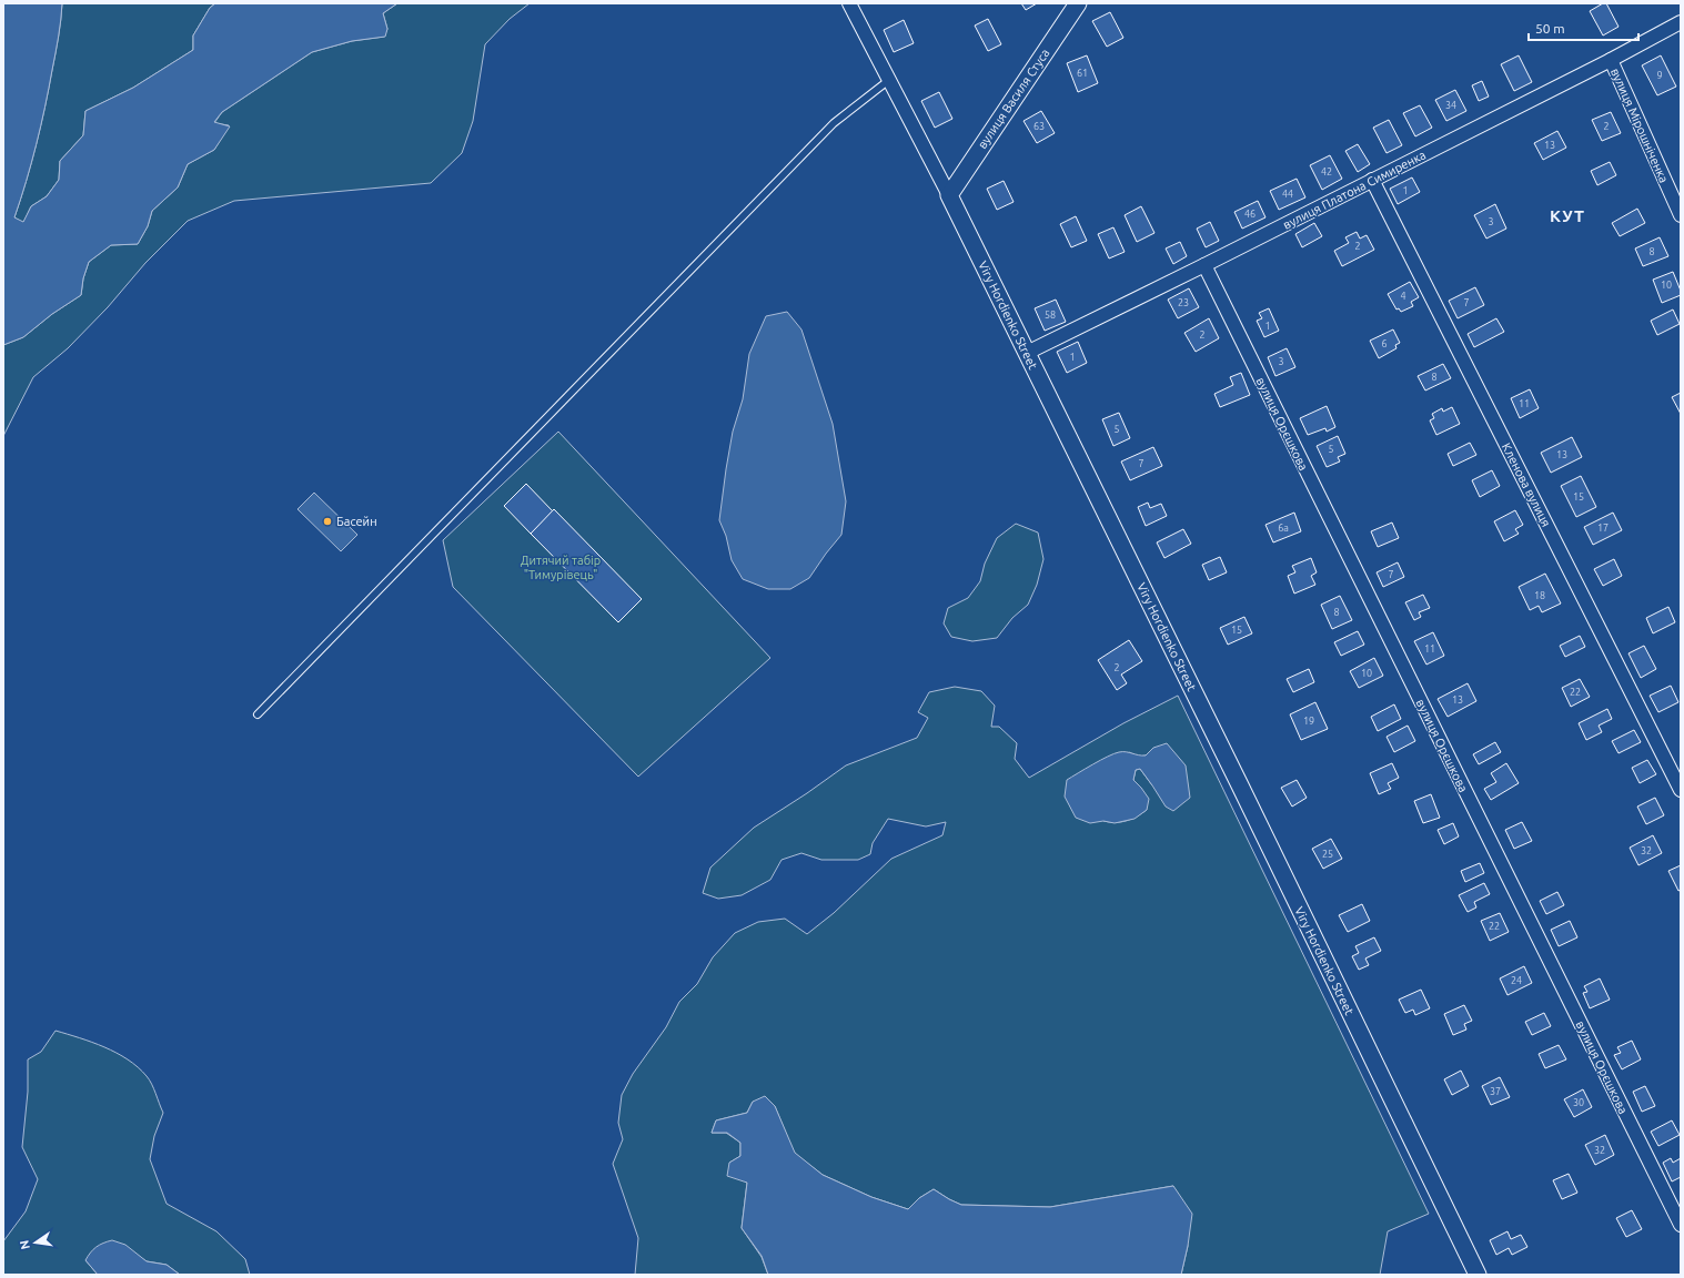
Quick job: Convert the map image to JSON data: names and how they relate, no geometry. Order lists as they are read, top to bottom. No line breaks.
{"streets":{"street":["вулиця Василя Стуса","вулиця Мірошніченка","вулиця Платона Симиренка","Viry Hordienko Street","вулиця Орєшкова","Кленова вулиця"]},"crossings":[["вулиця Василя Стуса","Viry Hordienko Street"],["вулиця Мірошніченка","вулиця Платона Симиренка"],["вулиця Платона Симиренка","Viry Hordienko Street"],["вулиця Платона Симиренка","вулиця Орєшкова"],["вулиця Платона Симиренка","Кленова вулиця"]],"districts":["КУТ"],"parks":["Дитячий табір \"Тимурівець\""],"places":["Басейн"],"house_numbers":["61","9","34","63","2","13","42","1","44","46","3","2","8","10","4","23","7","58","1","2","6","1","3","8","11","5","5","13","7","15","6а","17","7","18","8","15","11","2","10","22","13","19","32","25","22","24","37","30","32"],"scale_bar":"50 m","north":"left"}
